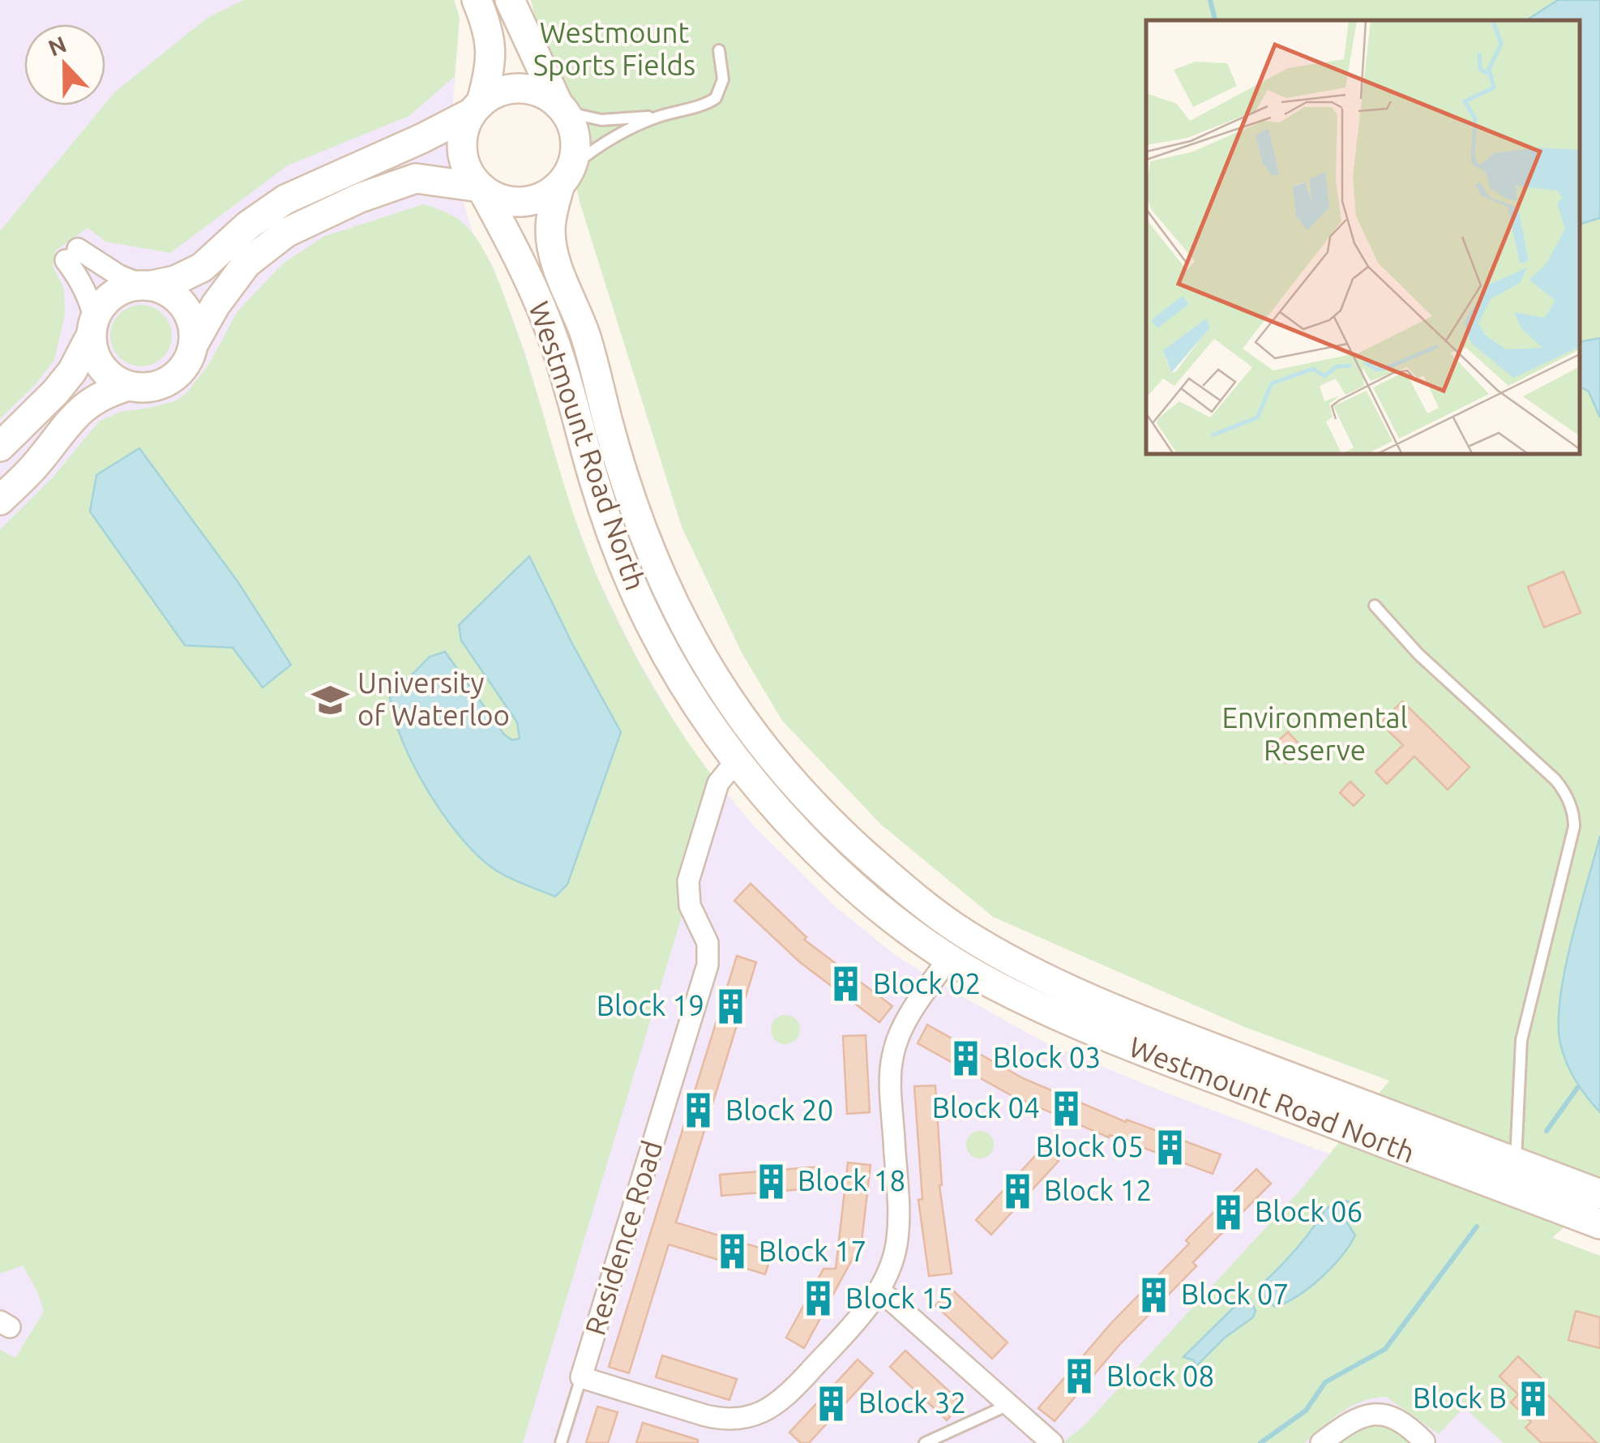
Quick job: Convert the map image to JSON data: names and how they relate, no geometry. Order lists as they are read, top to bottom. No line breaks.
{"streets":{"main road":["Westmount Road North"],"street":["Residence Road"]},"crossings":[["Westmount Road North","Residence Road"]],"parks":["Westmount Sports Fields","Environmental Reserve"],"places":{"school or university":["University of Waterloo"],"building":["Block 02","Block 19","Block 03","Block 04","Block 20","Block 05","Block 18","Block 12","Block 06","Block 17","Block 07","Block 15","Block 08","Block B","Block 32"]},"north":"top"}
